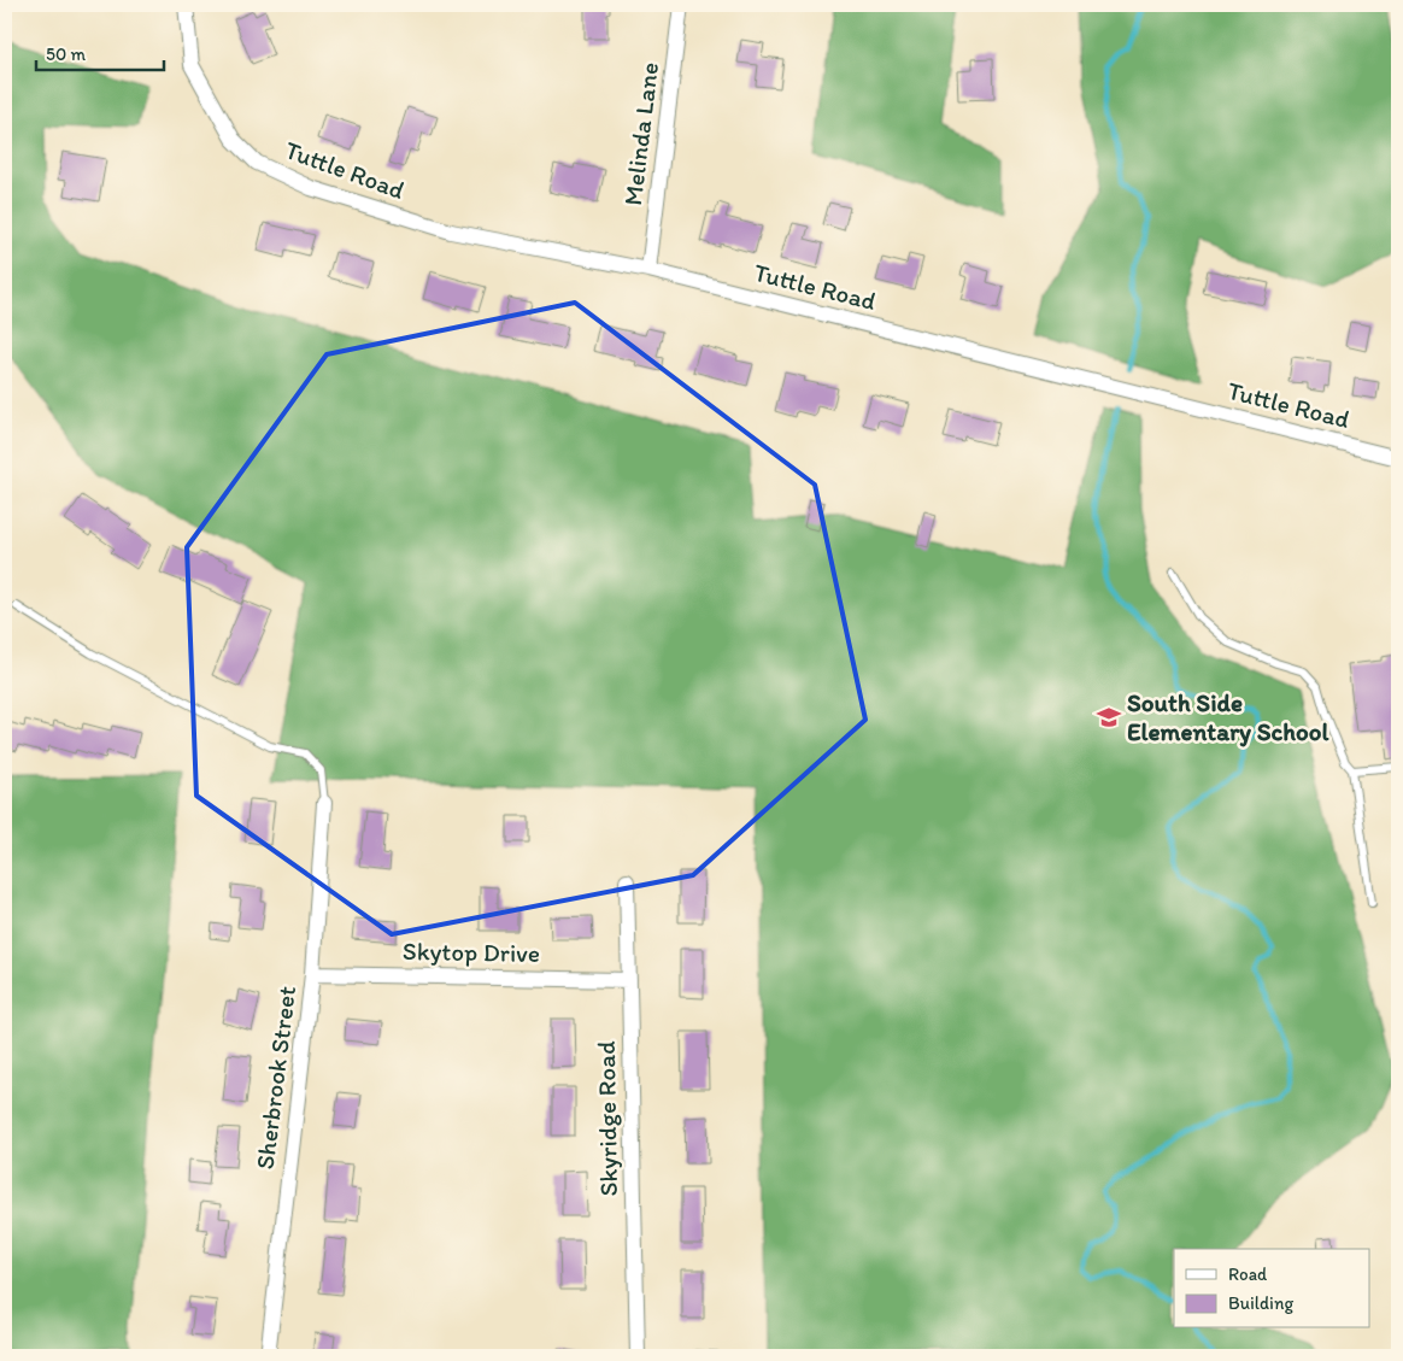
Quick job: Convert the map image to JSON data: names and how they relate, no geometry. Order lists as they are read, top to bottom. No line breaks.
{"streets":{"street":["Melinda Lane","Tuttle Road","Skytop Drive","Sherbrook Street","Skyridge Road"]},"crossings":[["Melinda Lane","Tuttle Road"],["Skytop Drive","Sherbrook Street"],["Skytop Drive","Skyridge Road"]],"places":{"school or university":["South Side Elementary School"]},"legend":["Road","Building"],"scale_bar":"50 m"}
